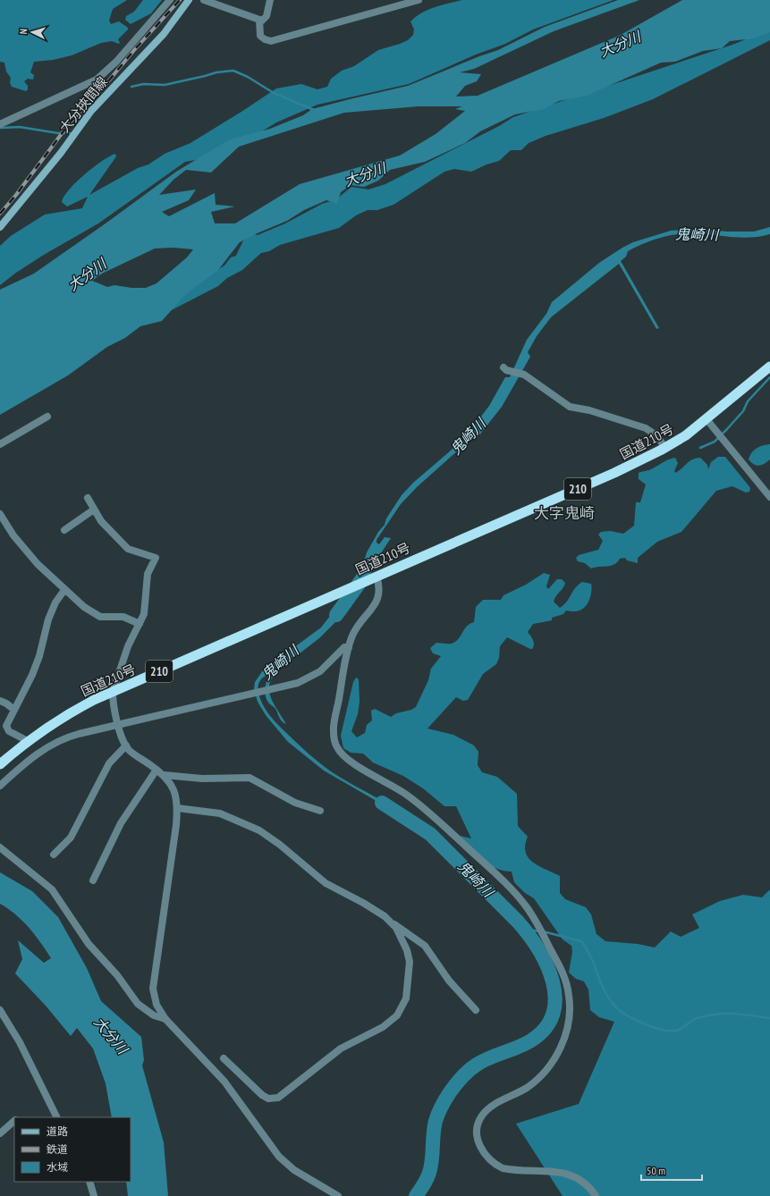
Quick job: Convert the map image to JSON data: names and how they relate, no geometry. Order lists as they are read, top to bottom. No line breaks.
{"streets":{"highway":["国道210号","210"],"main road":["大分挾間線"]},"districts":["大字鬼崎"],"water":["大分川","鬼崎川"],"legend":["道路","鉄道","水域"],"scale_bar":"50 m","north":"left"}
